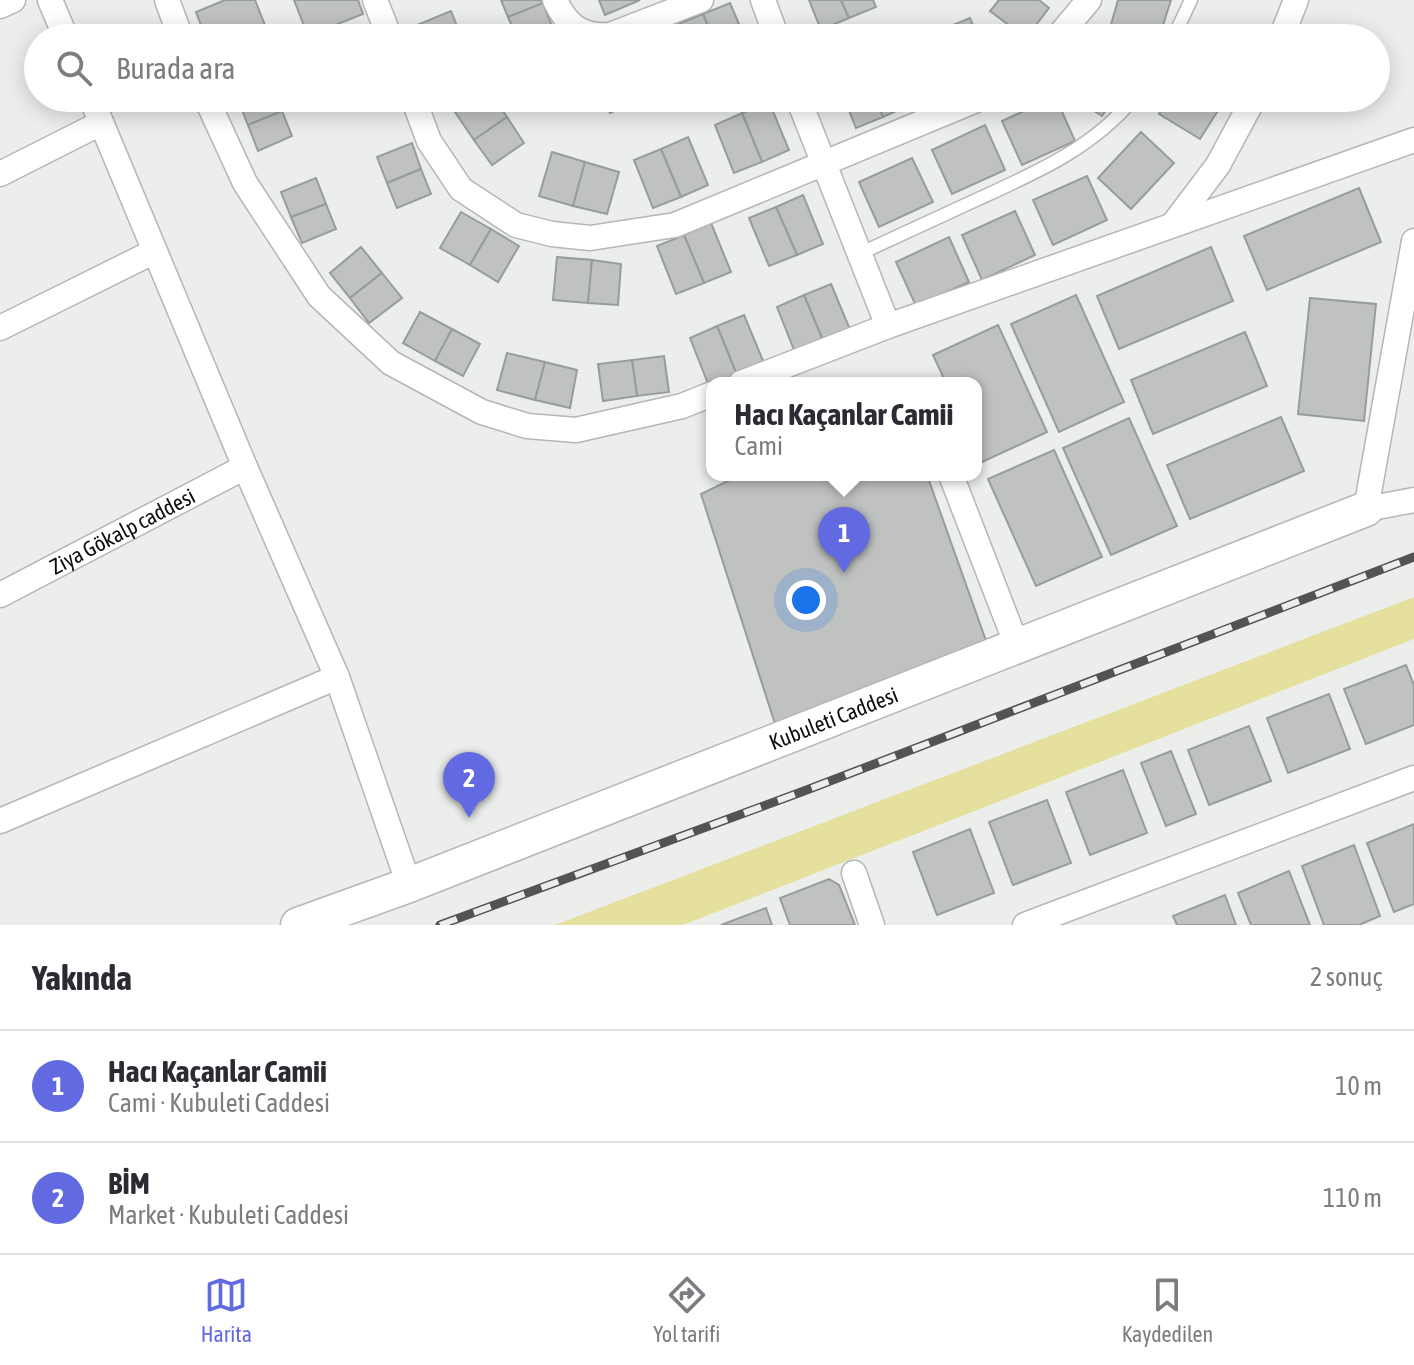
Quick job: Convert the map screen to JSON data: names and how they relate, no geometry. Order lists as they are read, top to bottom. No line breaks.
{"streets":{"street":["Ziya Gökalp caddesi","Kubuleti Caddesi"]},"page":{"search":"Burada ara","popup":["Hacı Kaçanlar Camii","Cami"],"pins":["1","2"],"heading":["Yakında","2 sonuç"],"list":[{"mark":"1","name":"Hacı Kaçanlar Camii","note":"Cami · Kubuleti Caddesi","value":"10 m"},{"mark":"2","name":"BİM","note":"Market · Kubuleti Caddesi","value":"110 m"}],"nav":["Harita","Yol tarifi","Kaydedilen"]}}
